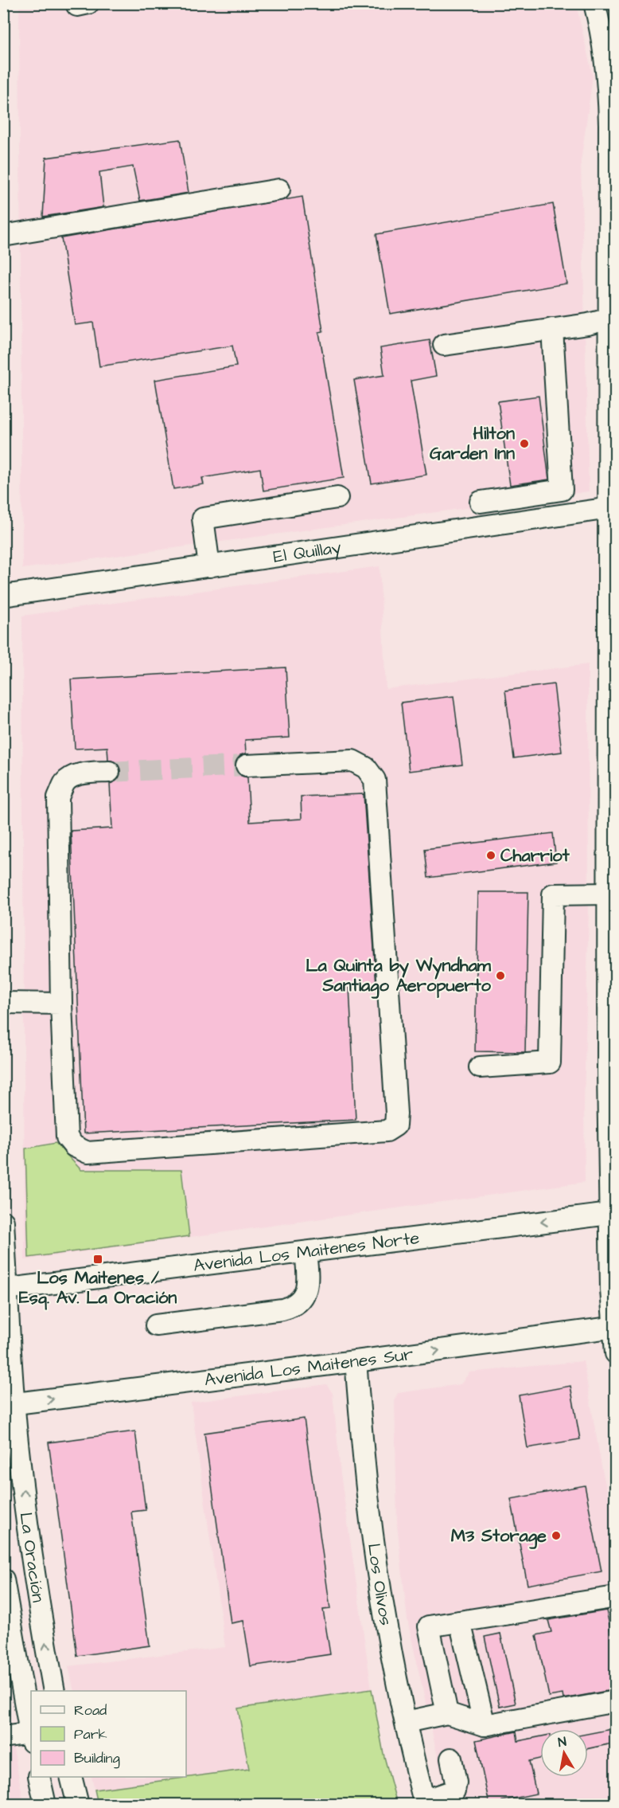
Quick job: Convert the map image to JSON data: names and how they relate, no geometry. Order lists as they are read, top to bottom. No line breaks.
{"streets":{"street":["El Quillay","Avenida Los Maitenes Norte","Avenida Los Maitenes Sur","La Oración","Los Olivos"]},"crossings":[["Avenida Los Maitenes Norte","La Oración"],["Avenida Los Maitenes Sur","La Oración"],["Avenida Los Maitenes Sur","Los Olivos"]],"one_way":["Avenida Los Maitenes Norte","Avenida Los Maitenes Sur"],"places":{"other":["Hilton Garden Inn","Charriot","La Quinta by Wyndham Santiago Aeropuerto","M3 Storage"],"transit":["Los Maitenes / Esq. Av. La Oración"]},"legend":["Road","Park","Building"],"north":"top"}
